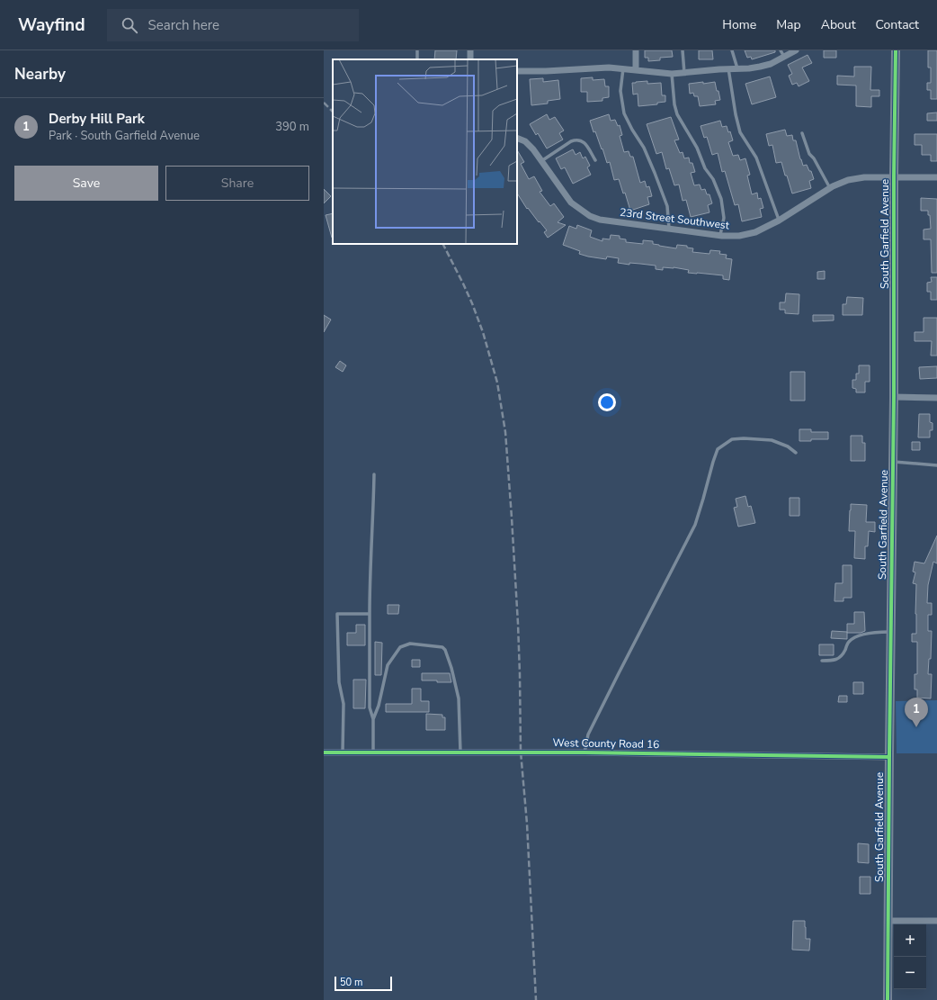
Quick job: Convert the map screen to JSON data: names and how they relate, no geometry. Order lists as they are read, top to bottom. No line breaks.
{"streets":{"street":["23rd Street Southwest","South Garfield Avenue","West County Road 16"]},"crossings":[["23rd Street Southwest","South Garfield Avenue"],["South Garfield Avenue","West County Road 16"]],"scale_bar":"50 m","page":{"header":"Wayfind","search":"Search here","nav":["Home","Map","About","Contact"],"heading":"Nearby","list":[{"mark":"1","name":"Derby Hill Park","note":"Park · South Garfield Avenue","value":"390 m"}],"buttons":["Save","Share"],"pins":"1","map_buttons":["+","−"],"scale":"50 m"}}
